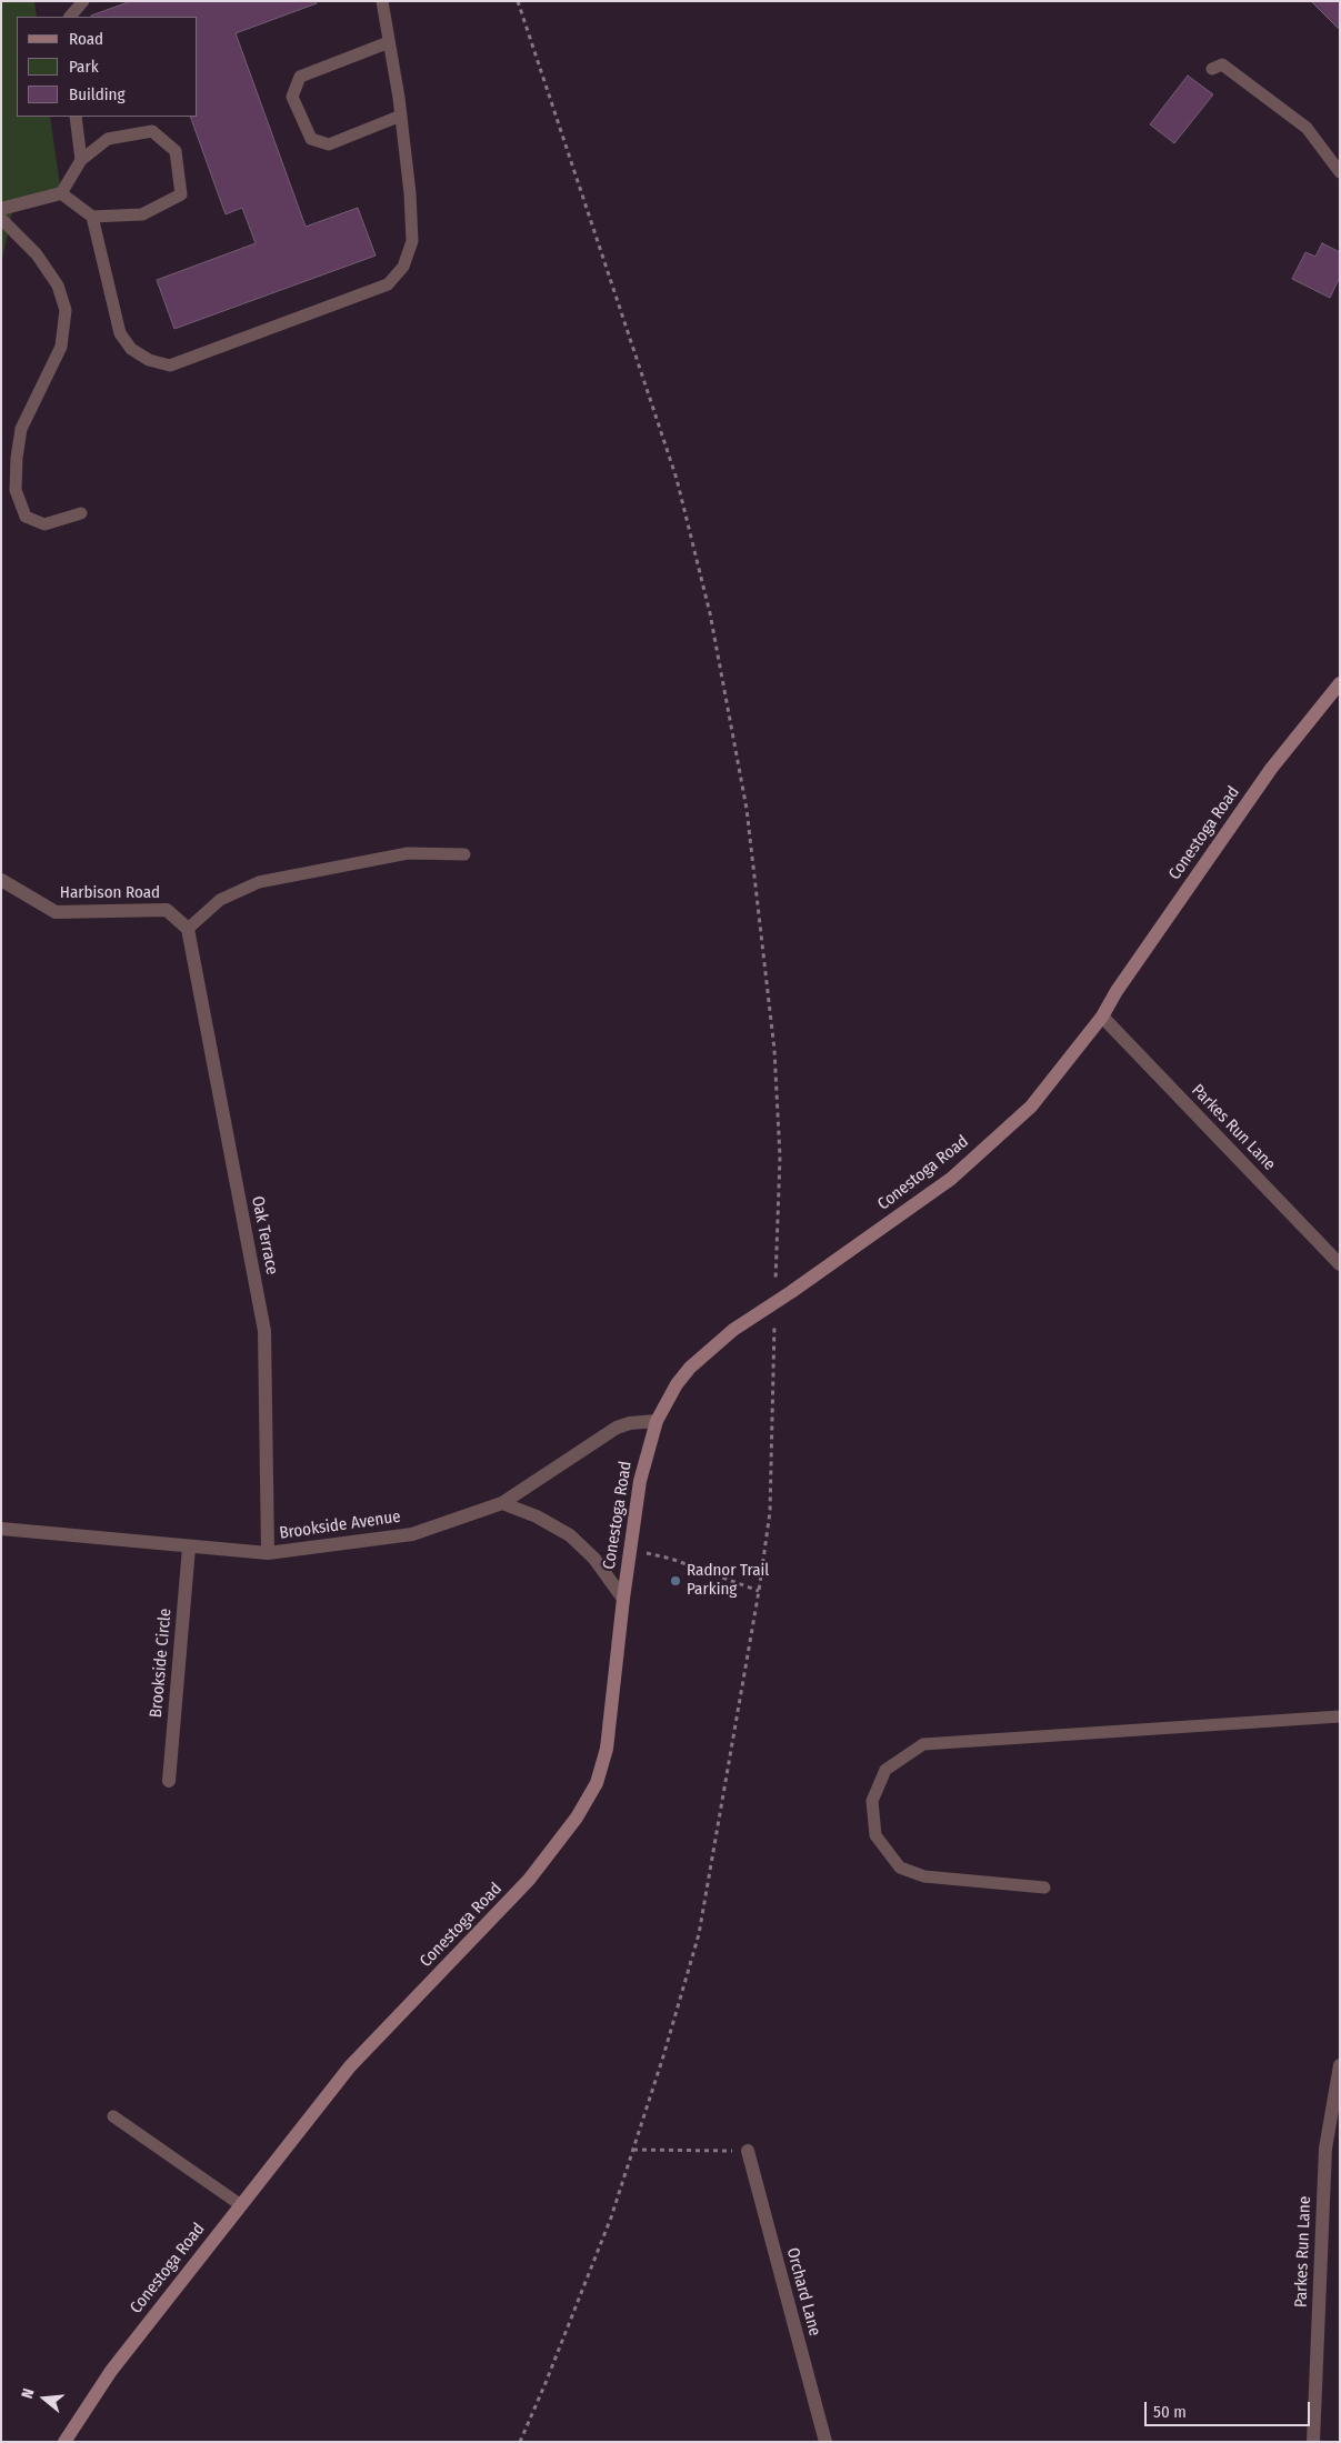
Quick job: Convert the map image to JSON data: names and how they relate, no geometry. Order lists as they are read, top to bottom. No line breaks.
{"streets":{"main road":["Conestoga Road"],"street":["Harbison Road","Parkes Run Lane","Oak Terrace","Brookside Avenue","Brookside Circle","Orchard Lane"]},"crossings":[["Conestoga Road","Parkes Run Lane"],["Conestoga Road","Brookside Avenue"],["Harbison Road","Oak Terrace"],["Oak Terrace","Brookside Avenue"],["Brookside Avenue","Brookside Circle"]],"places":["Radnor Trail Parking"],"legend":["Road","Park","Building"],"scale_bar":"50 m","north":"left"}
